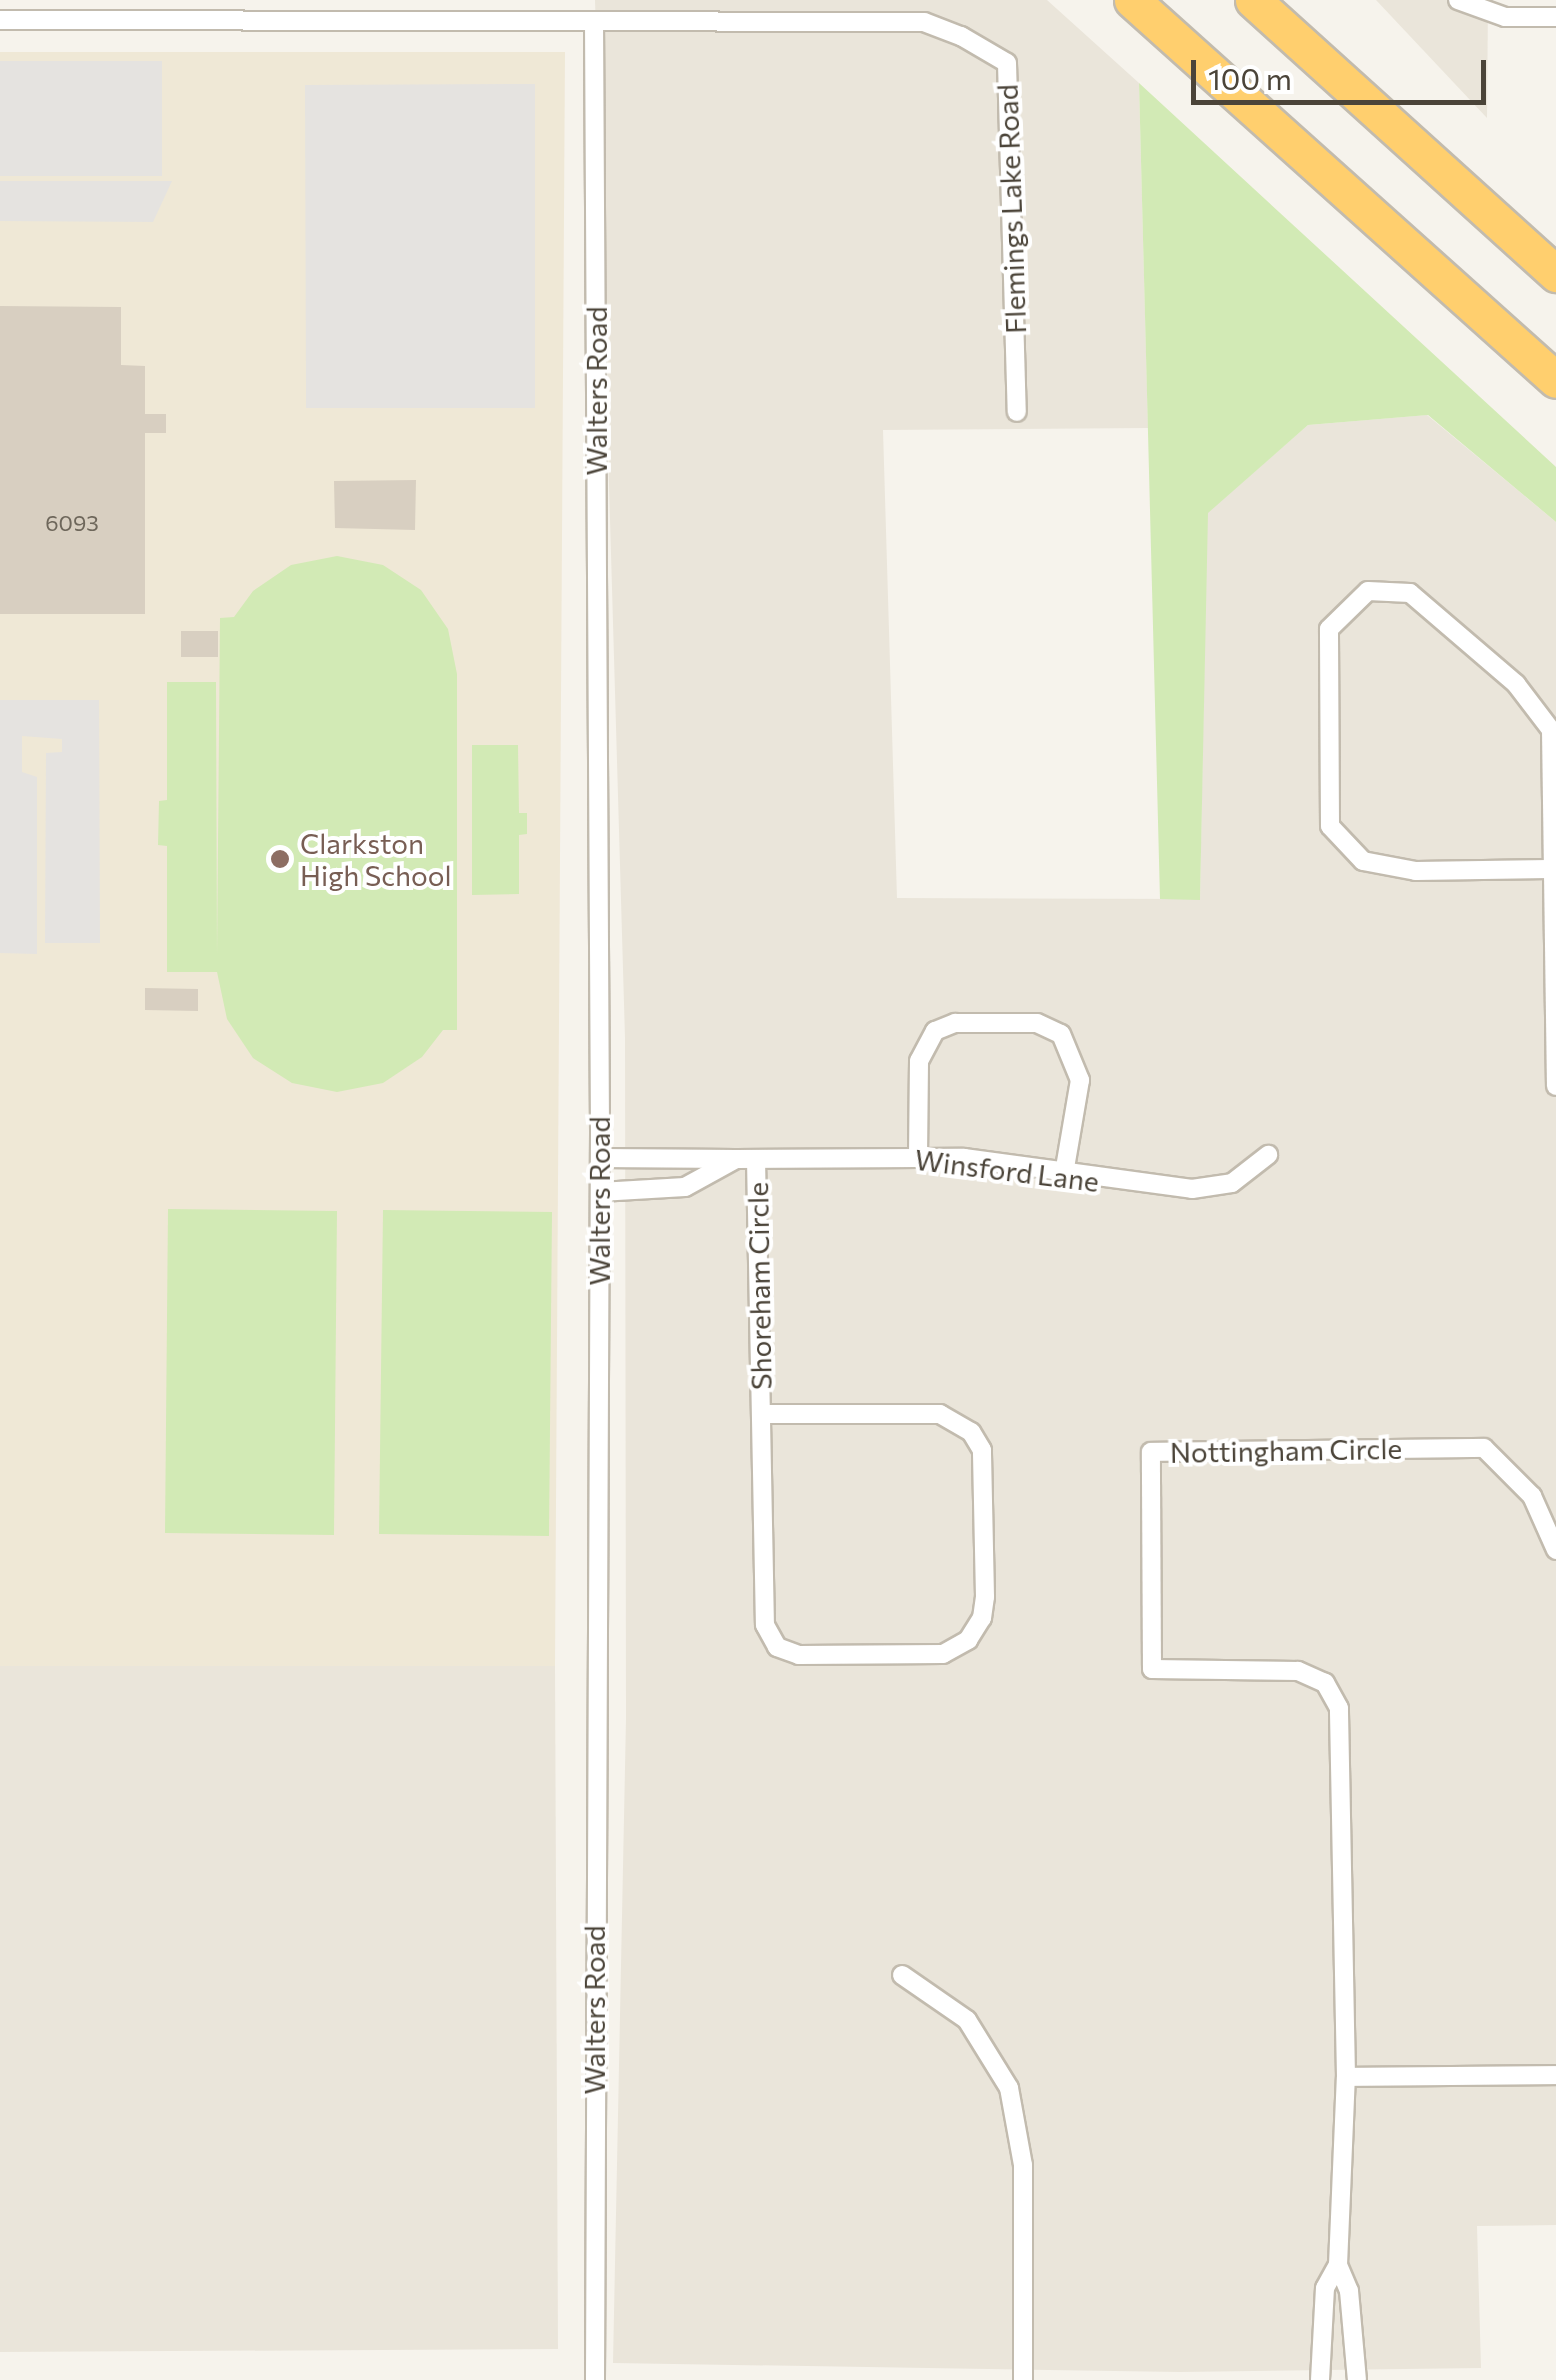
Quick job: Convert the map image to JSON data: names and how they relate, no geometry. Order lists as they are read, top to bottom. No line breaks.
{"streets":{"street":["Flemings Lake Road","Walters Road","Winsford Lane","Shoreham Circle","Nottingham Circle"]},"crossings":[["Flemings Lake Road","Walters Road"],["Walters Road","Winsford Lane"],["Winsford Lane","Shoreham Circle"]],"places":["Clarkston High School"],"house_numbers":["6093"],"scale_bar":"100 m"}
